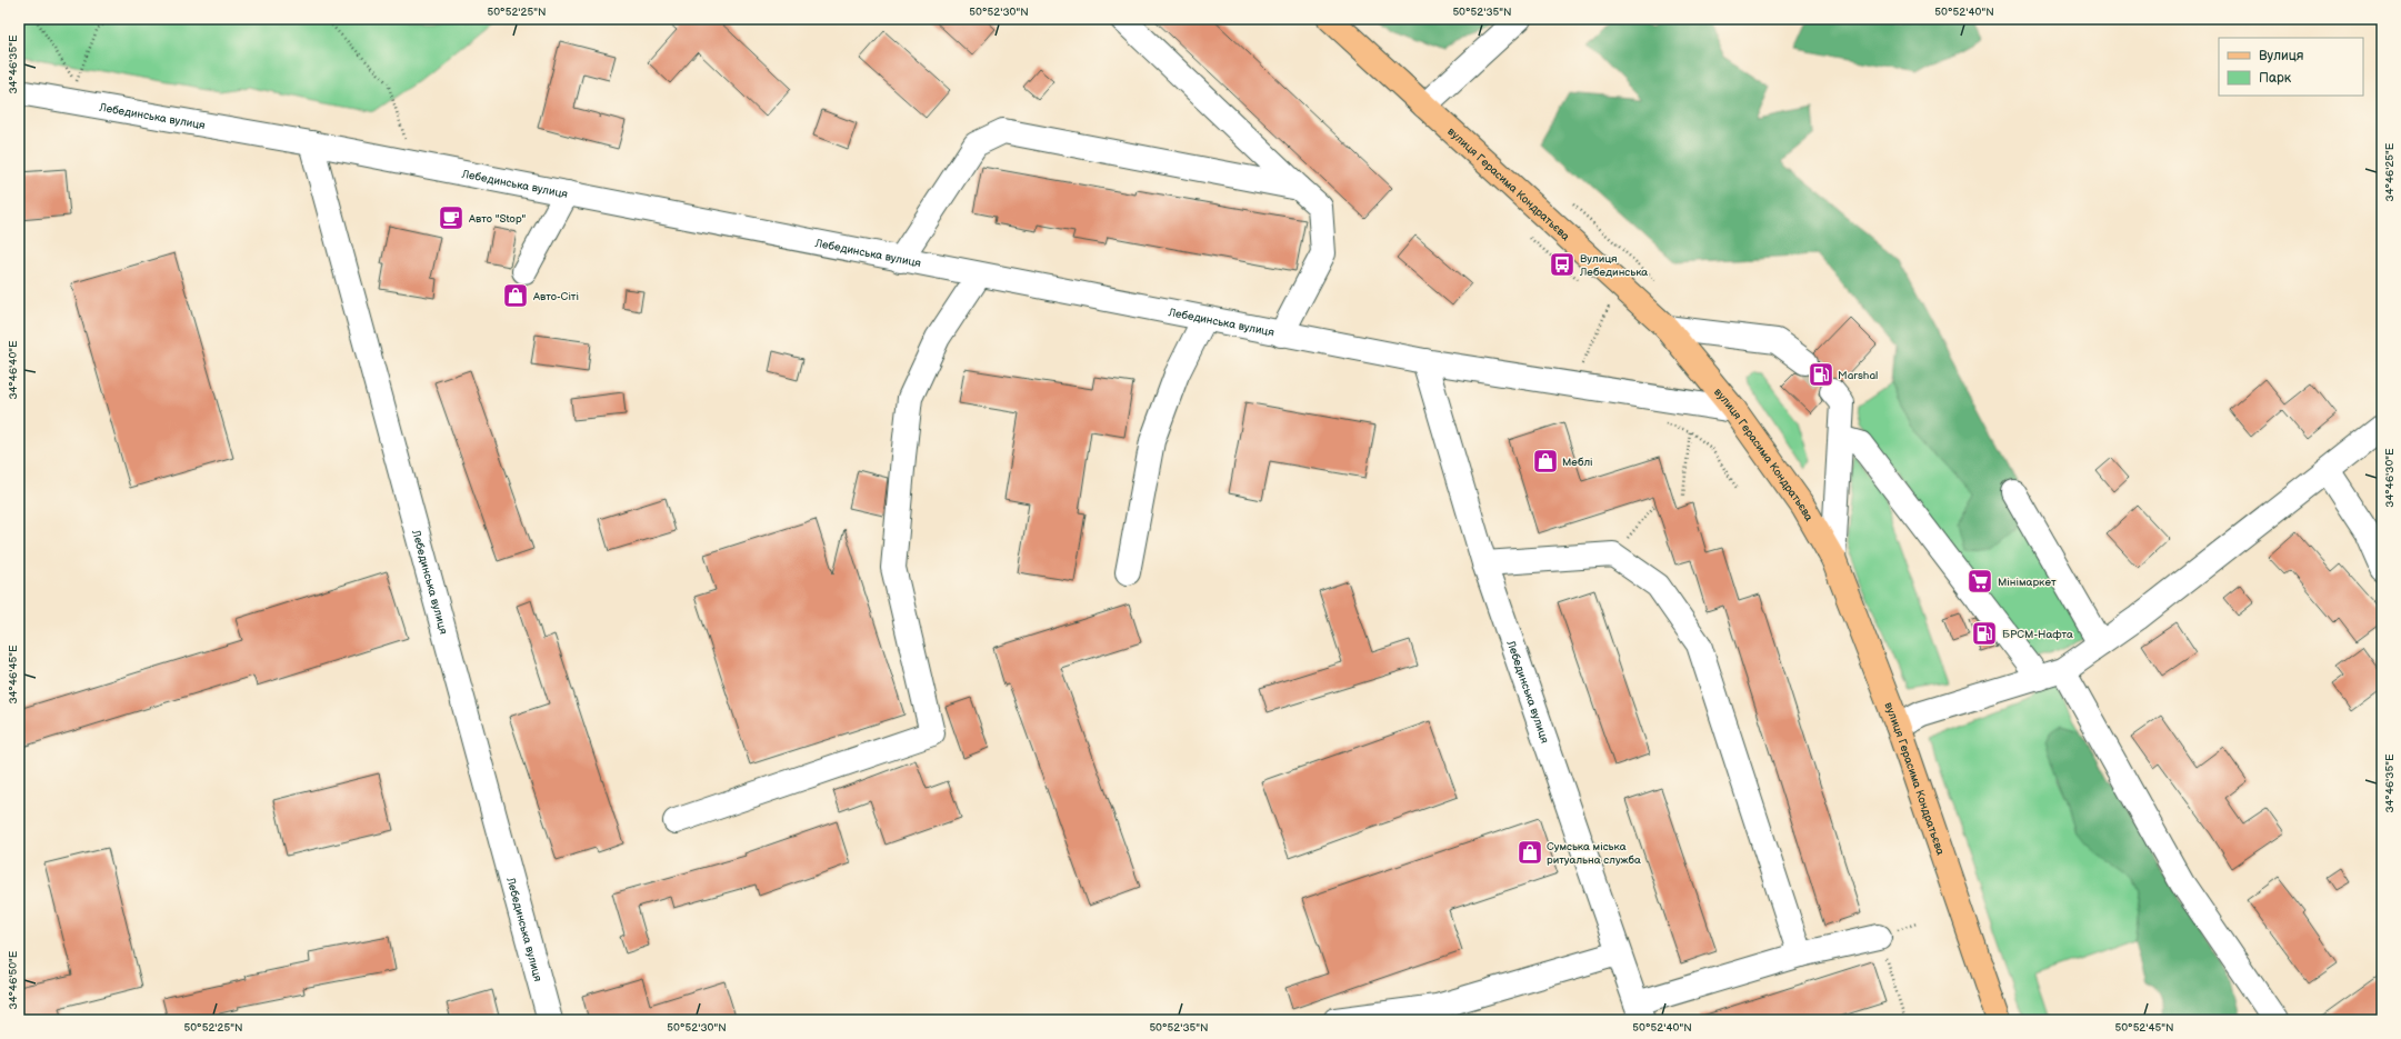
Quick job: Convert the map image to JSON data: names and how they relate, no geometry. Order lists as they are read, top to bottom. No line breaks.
{"streets":{"main road":["вулиця Герасима Кондратьєва"],"street":["Лебединська вулиця"]},"crossings":[["Лебединська вулиця","вулиця Герасима Кондратьєва"]],"places":{"cafe":["Авто \"Stop\""],"bus stop":["Вулиця Лебединська"],"shop":["Авто-Сіті","Меблі","Сумська міська ритуальна служба"],"fuel station":["Marshal","БРСМ-Нафта"],"supermarket":["Мінімаркет"]},"legend":["Вулиця","Парк"],"coordinates":["50°52'25\"N","50°52'30\"N","50°52'35\"N","50°52'40\"N","34°46'35\"E","34°46'25\"E","34°46'40\"E","34°46'30\"E","34°46'45\"E","34°46'50\"E","50°52'45\"N"]}
